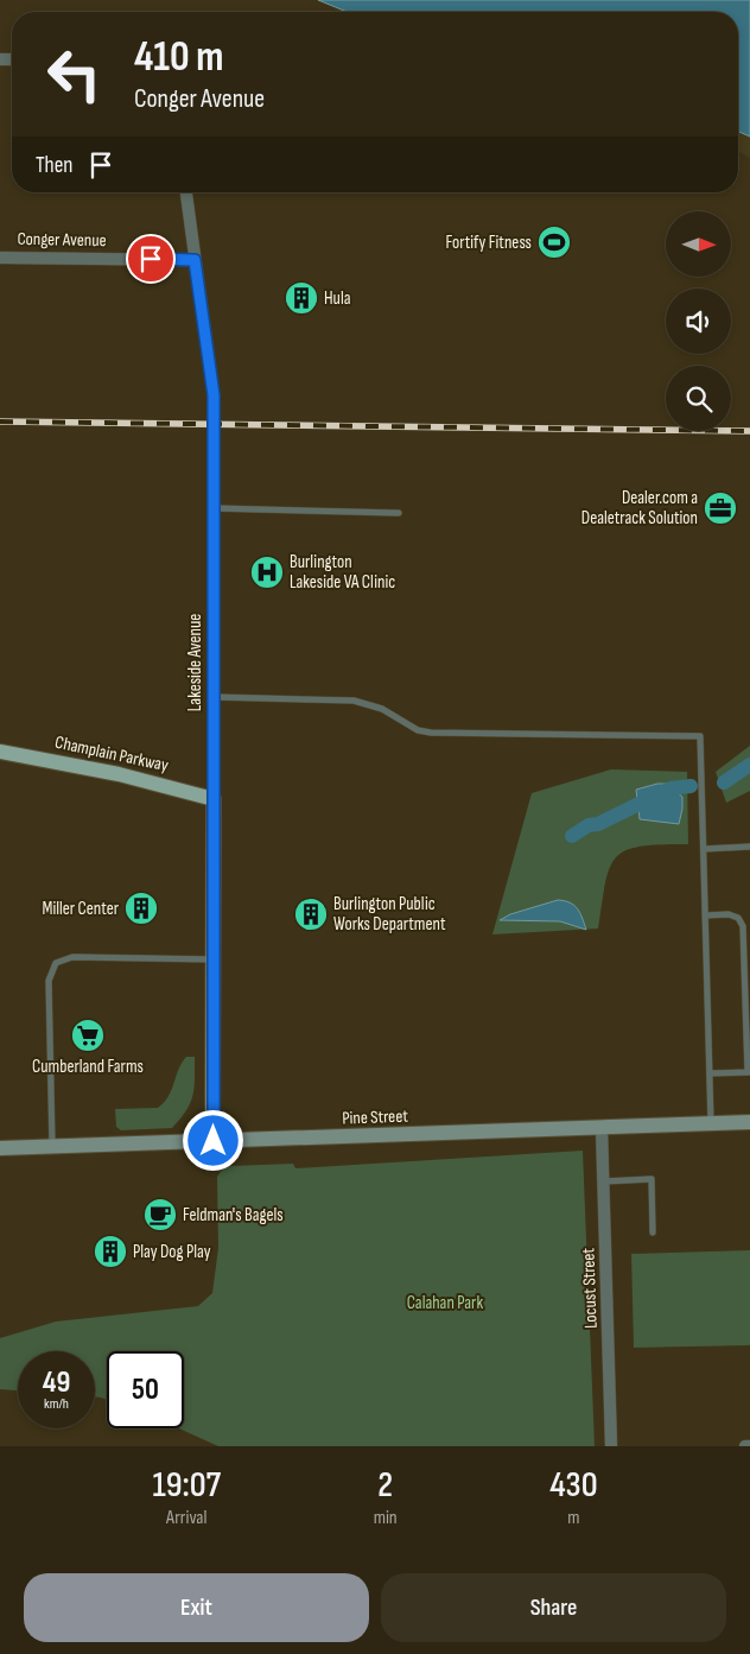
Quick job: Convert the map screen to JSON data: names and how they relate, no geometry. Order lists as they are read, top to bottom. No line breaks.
{"streets":{"main road":["Lakeside Avenue","Champlain Parkway","Pine Street"],"street":["Conger Avenue","Locust Street"]},"crossings":[["Conger Avenue","Lakeside Avenue"],["Lakeside Avenue","Champlain Parkway"],["Lakeside Avenue","Pine Street"],["Pine Street","Locust Street"]],"parks":["Calahan Park"],"places":{"sports":["Fortify Fitness"],"building":["Hula","Miller Center","Burlington Public Works Department","Play Dog Play"],"office":["Dealer.com a Dealetrack Solution"],"hospital":["Burlington Lakeside VA Clinic"],"supermarket":["Cumberland Farms"],"cafe":["Feldman's Bagels"]},"north":"right","page":{"turn":["410 m","Conger Avenue"],"then":"Then","speed":"49 km/h","limit":"50","eta":["19:07","Arrival","2","min","430","m"],"buttons":["Exit","Share"]}}
